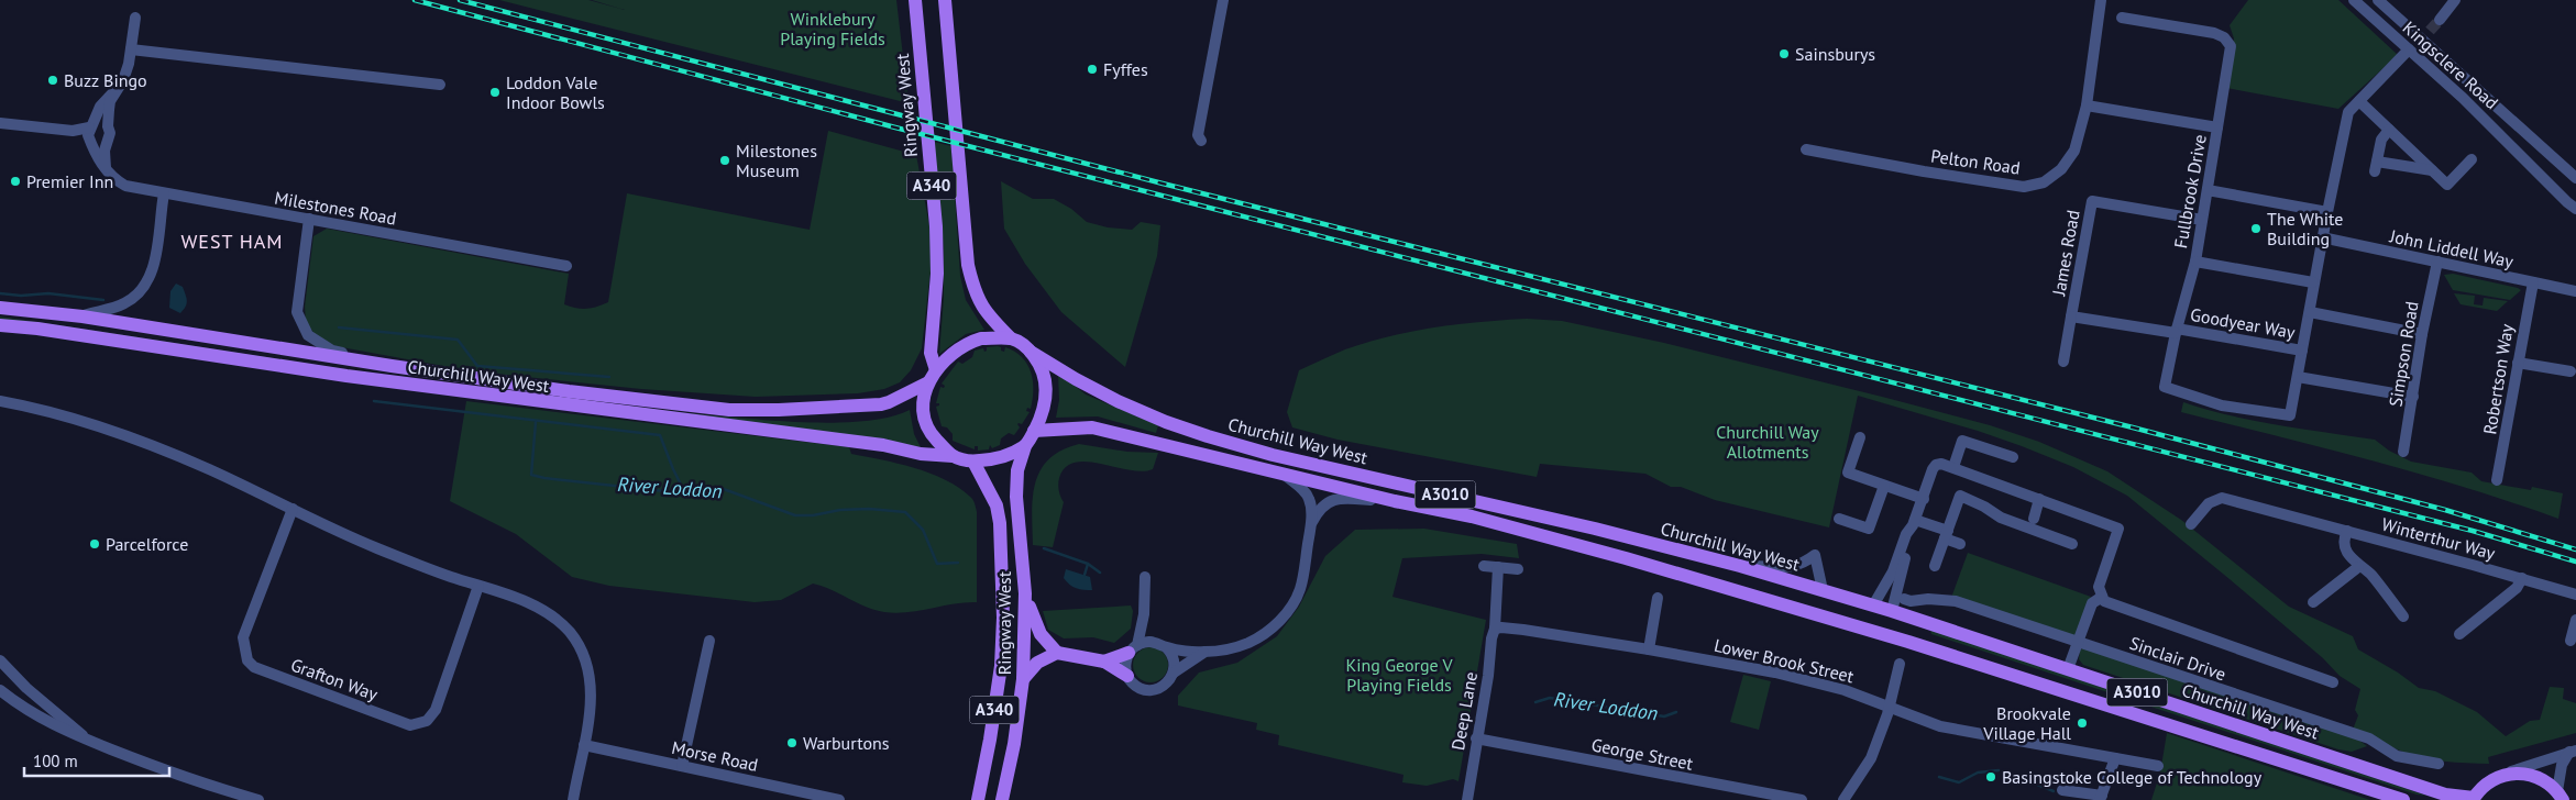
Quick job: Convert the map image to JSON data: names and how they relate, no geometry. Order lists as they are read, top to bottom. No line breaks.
{"streets":{"main road":["Ringway West","A340","Churchill Way West","A3010"],"street":["Kingsclere Road","Pelton Road","Fullbrook Drive","Milestones Road","John Liddell Way","James Road","Goodyear Way","Simpson Road","Robertson Way","Winterthur Way","Sinclair Drive","Lower Brook Street","Grafton Way","Deep Lane","George Street","Morse Road"]},"crossings":[["Ringway West","A340"],["Ringway West","Churchill Way West"],["Pelton Road","Fullbrook Drive"],["A340","Churchill Way West"],["Fullbrook Drive","James Road"],["John Liddell Way","Simpson Road"],["John Liddell Way","Robertson Way"],["James Road","Goodyear Way"],["Churchill Way West","A3010"],["Lower Brook Street","Deep Lane"],["Deep Lane","George Street"]],"districts":["WEST HAM"],"water":["River Loddon"],"parks":["Winklebury Playing Fields","Churchill Way Allotments","King George V Playing Fields"],"places":["Sainsburys","Fyffes","Buzz Bingo","Loddon Vale Indoor Bowls","Milestones Museum","Premier Inn","The White Building","Parcelforce","Brookvale Village Hall","Warburtons","Basingstoke College of Technology"],"scale_bar":"100 m"}
